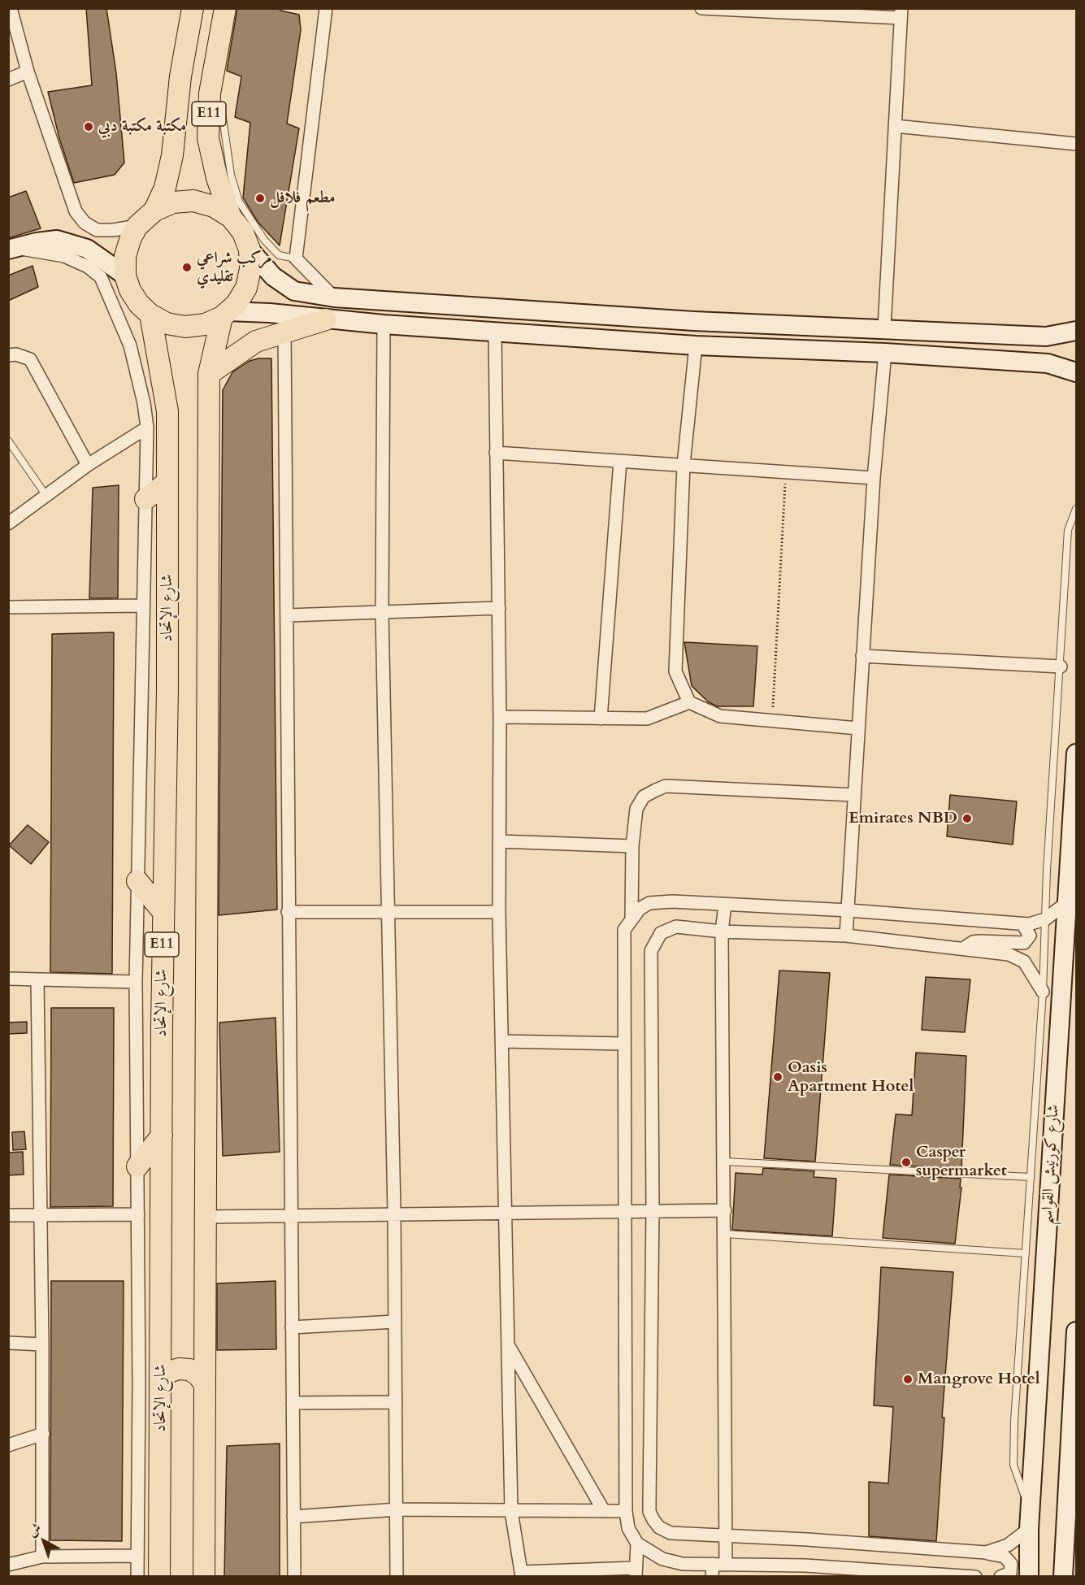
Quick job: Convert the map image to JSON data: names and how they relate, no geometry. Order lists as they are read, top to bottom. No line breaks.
{"streets":{"main road":["E11","شارع الإتحاد"],"street":["شارع كورنيش القواسم"]},"crossings":[["E11","شارع الإتحاد"]],"places":["مكتبة مكتبة دبي","مطعم فلافل","مركب شراعي تقليدي","Emirates NBD","Oasis Apartment Hotel","Casper supermarket","Mangrove Hotel"],"north":"top left"}
